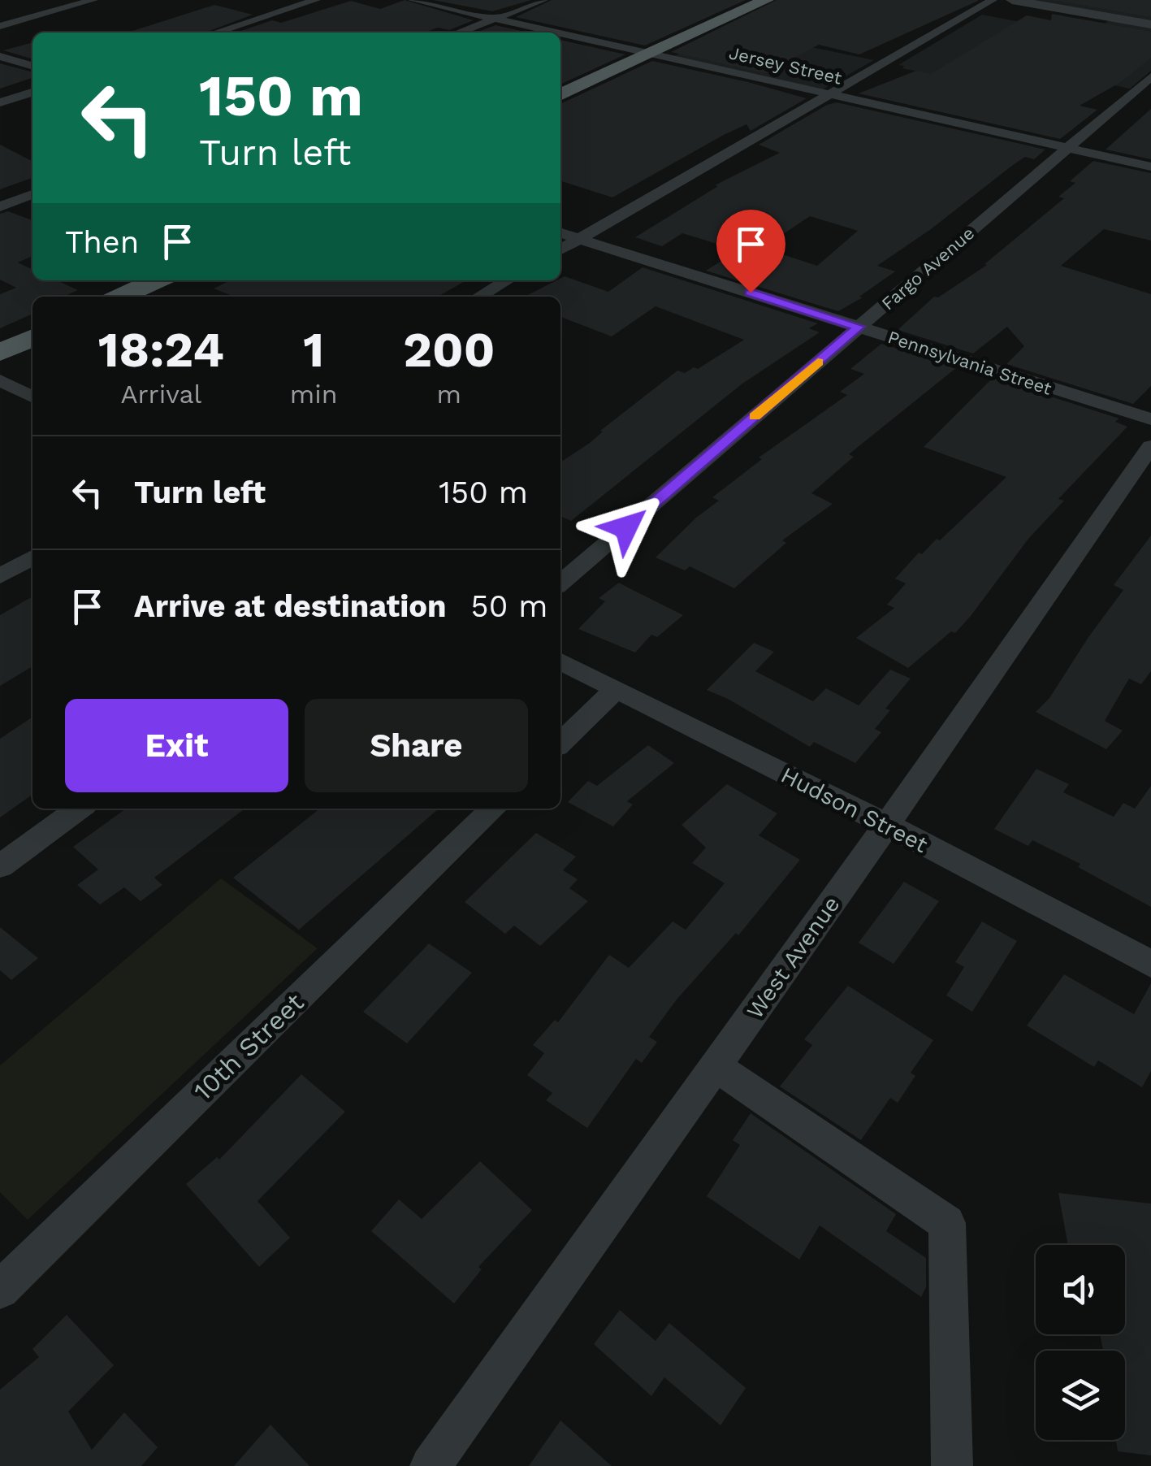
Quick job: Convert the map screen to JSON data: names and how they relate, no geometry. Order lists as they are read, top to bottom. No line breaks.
{"streets":{"street":["Jersey Street","Fargo Avenue","Pennsylvania Street","Hudson Street","West Avenue","10th Street"]},"crossings":[["Jersey Street","Fargo Avenue"],["Fargo Avenue","Pennsylvania Street"],["Hudson Street","West Avenue"]],"page":{"turn":["150 m","Turn left"],"then":"Then","eta":["18:24","Arrival","1","min","200","m"],"list":[{"name":"Turn left","value":"150 m"},{"name":"Arrive at destination","value":"50 m"}],"buttons":["Exit","Share"]}}
